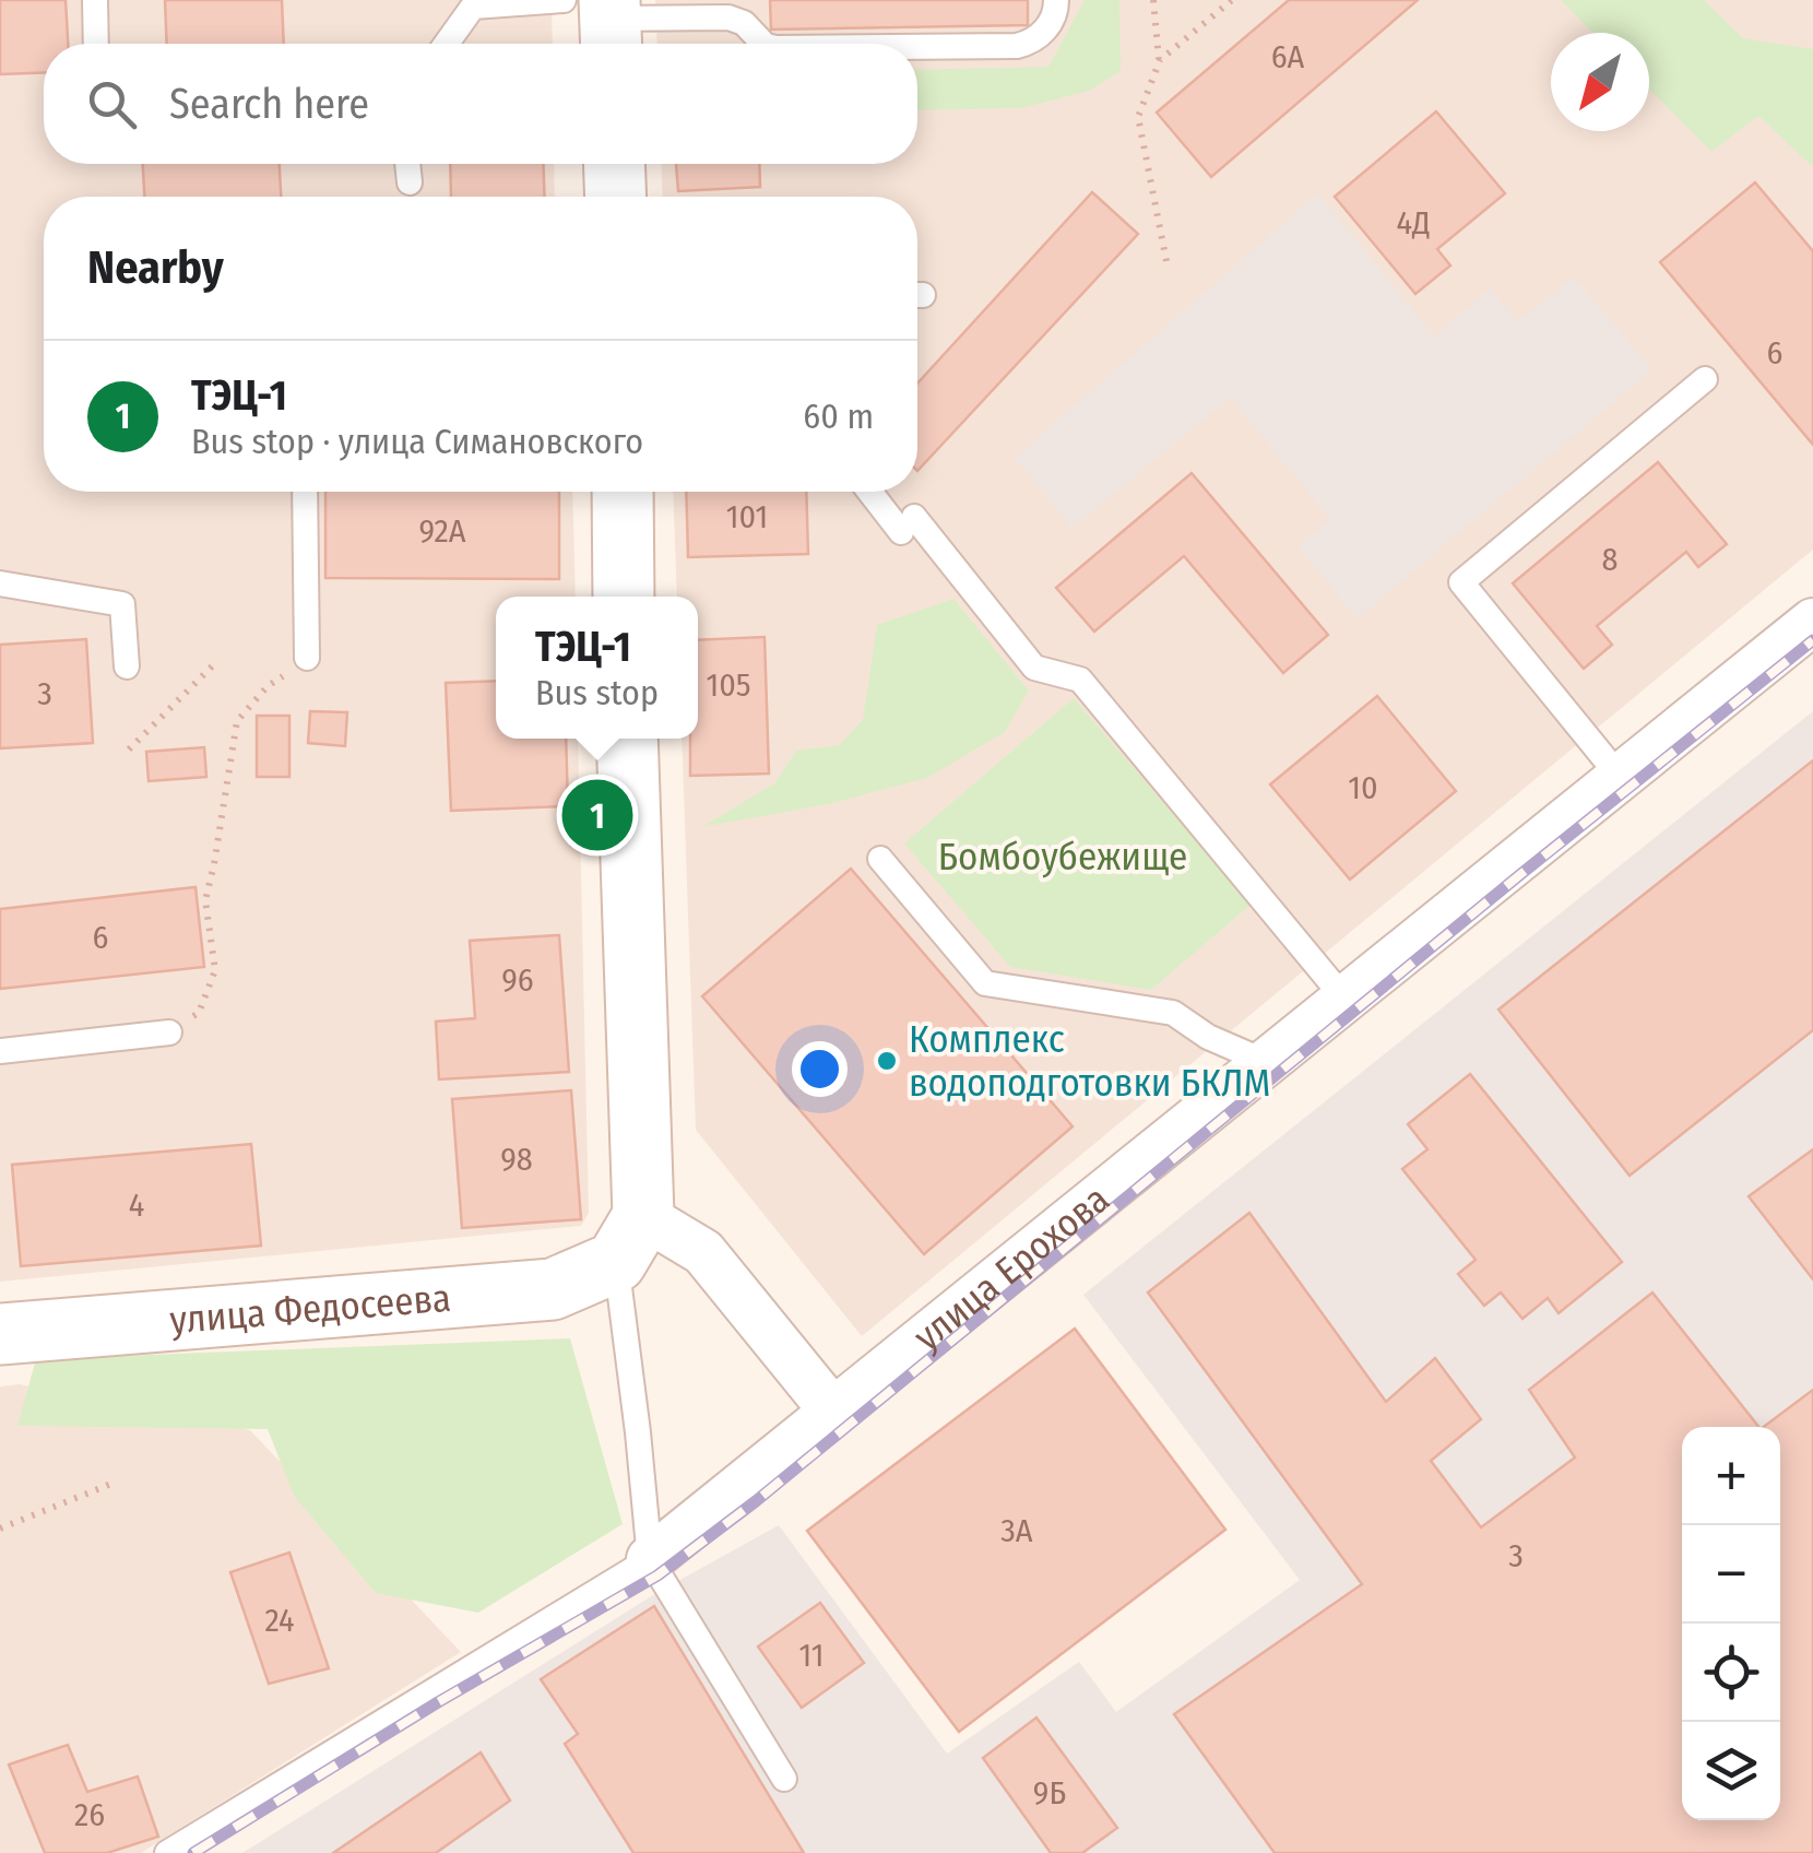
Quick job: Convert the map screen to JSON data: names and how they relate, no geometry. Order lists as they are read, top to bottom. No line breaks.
{"streets":{"street":["улица Ерохова","улица Федосеева"]},"parks":["Бомбоубежище"],"places":["Комплекс водоподготовки БКЛМ"],"house_numbers":["6А","4Д","6","101","92А","8","105","3","10","6","96","98","4","3А","3","24","11","9Б","26"],"north":"bottom left","page":{"search":"Search here","heading":"Nearby","list":[{"mark":"1","name":"ТЭЦ-1","note":"Bus stop · улица Симановского","value":"60 m"}],"popup":["ТЭЦ-1","Bus stop"],"pins":"1","map_buttons":["+","−"]}}
